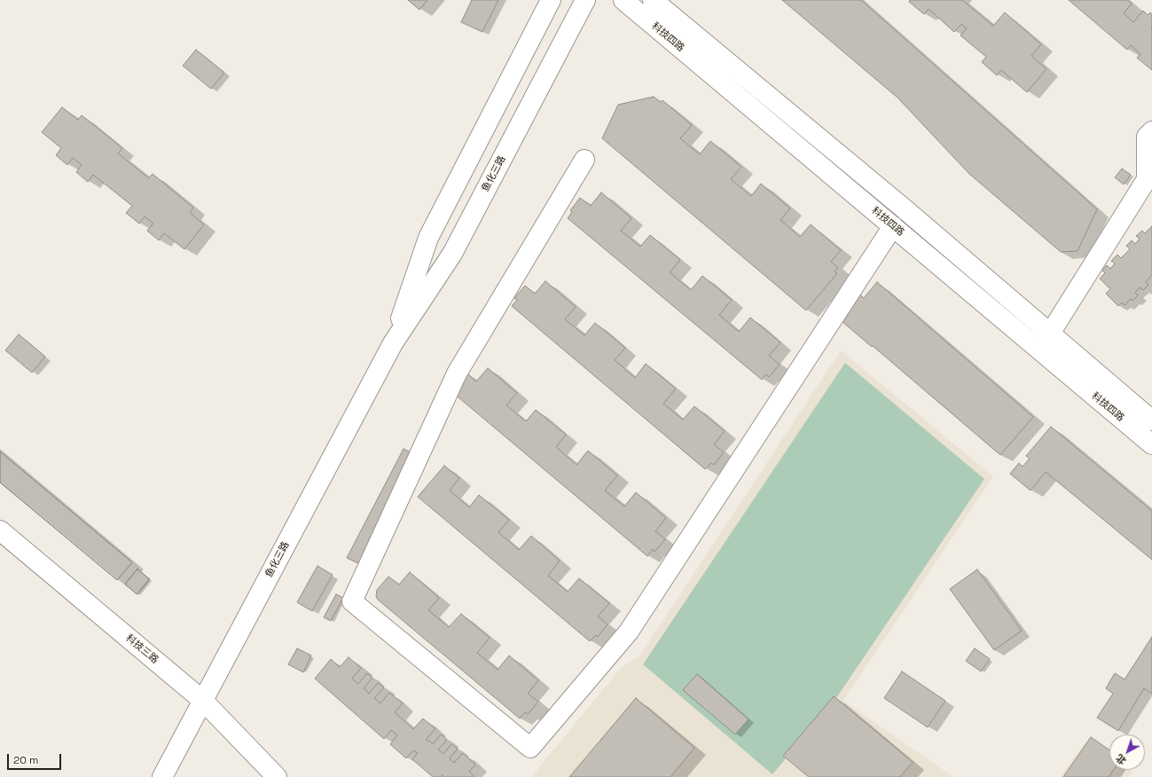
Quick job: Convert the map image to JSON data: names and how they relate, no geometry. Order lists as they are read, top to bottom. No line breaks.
{"streets":{"street":["科技四路","鱼化三路","科技三路"]},"crossings":[["鱼化三路","科技三路"]],"scale_bar":"20 m","north":"bottom left"}
